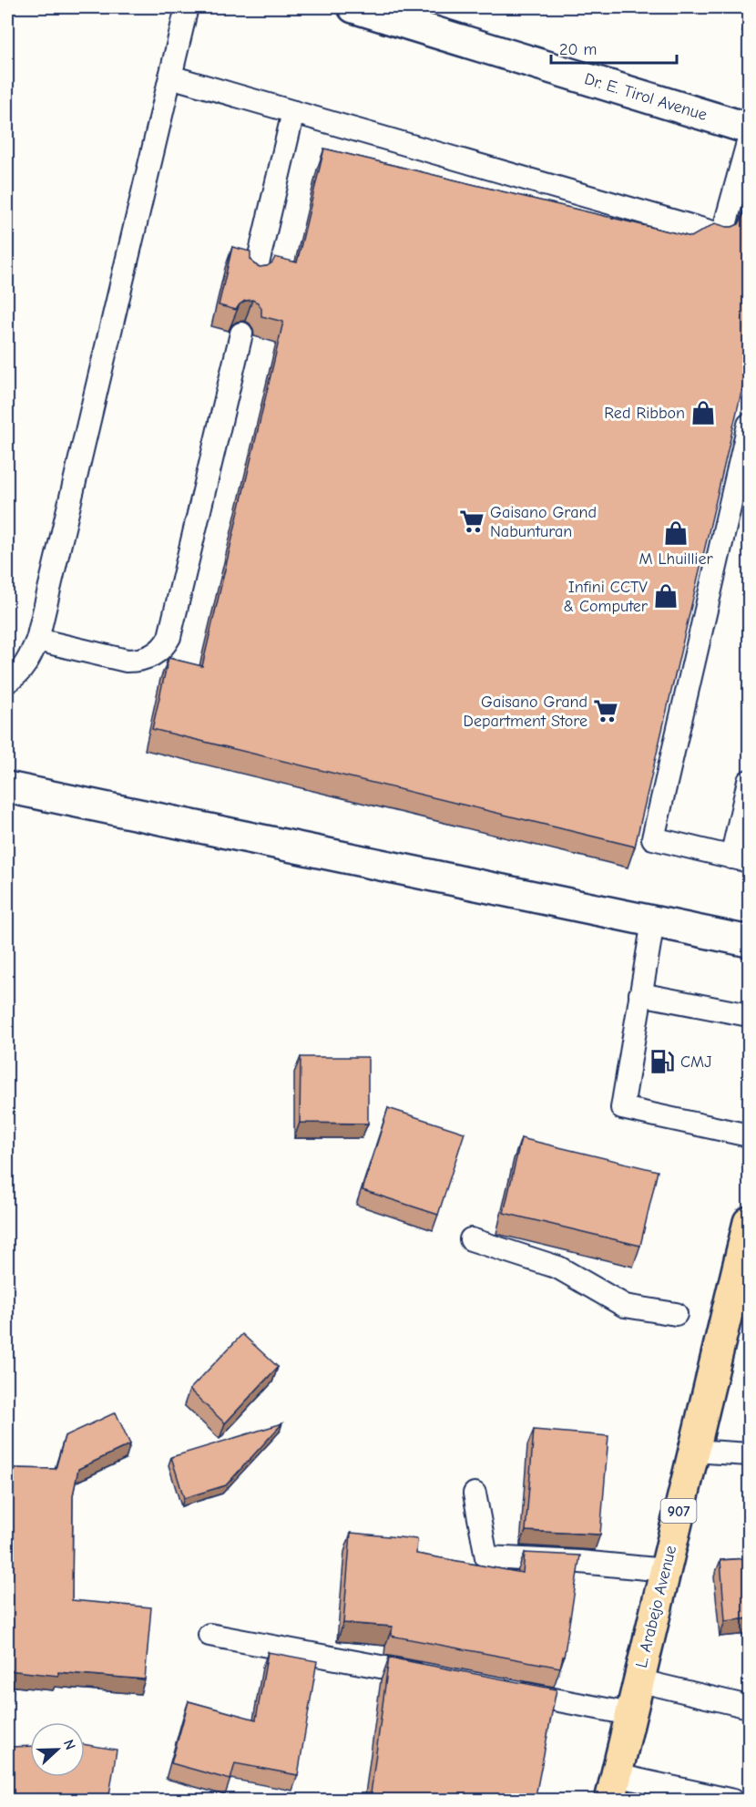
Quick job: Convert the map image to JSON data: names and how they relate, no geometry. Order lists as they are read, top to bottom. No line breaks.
{"streets":{"main road":["907","L. Arabejo Avenue"],"street":["Dr. E. Tirol Avenue"]},"places":{"shop":["Red Ribbon","M Lhuillier","Infini CCTV & Computer"],"supermarket":["Gaisano Grand Nabunturan","Gaisano Grand Department Store"],"fuel station":["CMJ"]},"scale_bar":"20 m","north":"right"}
